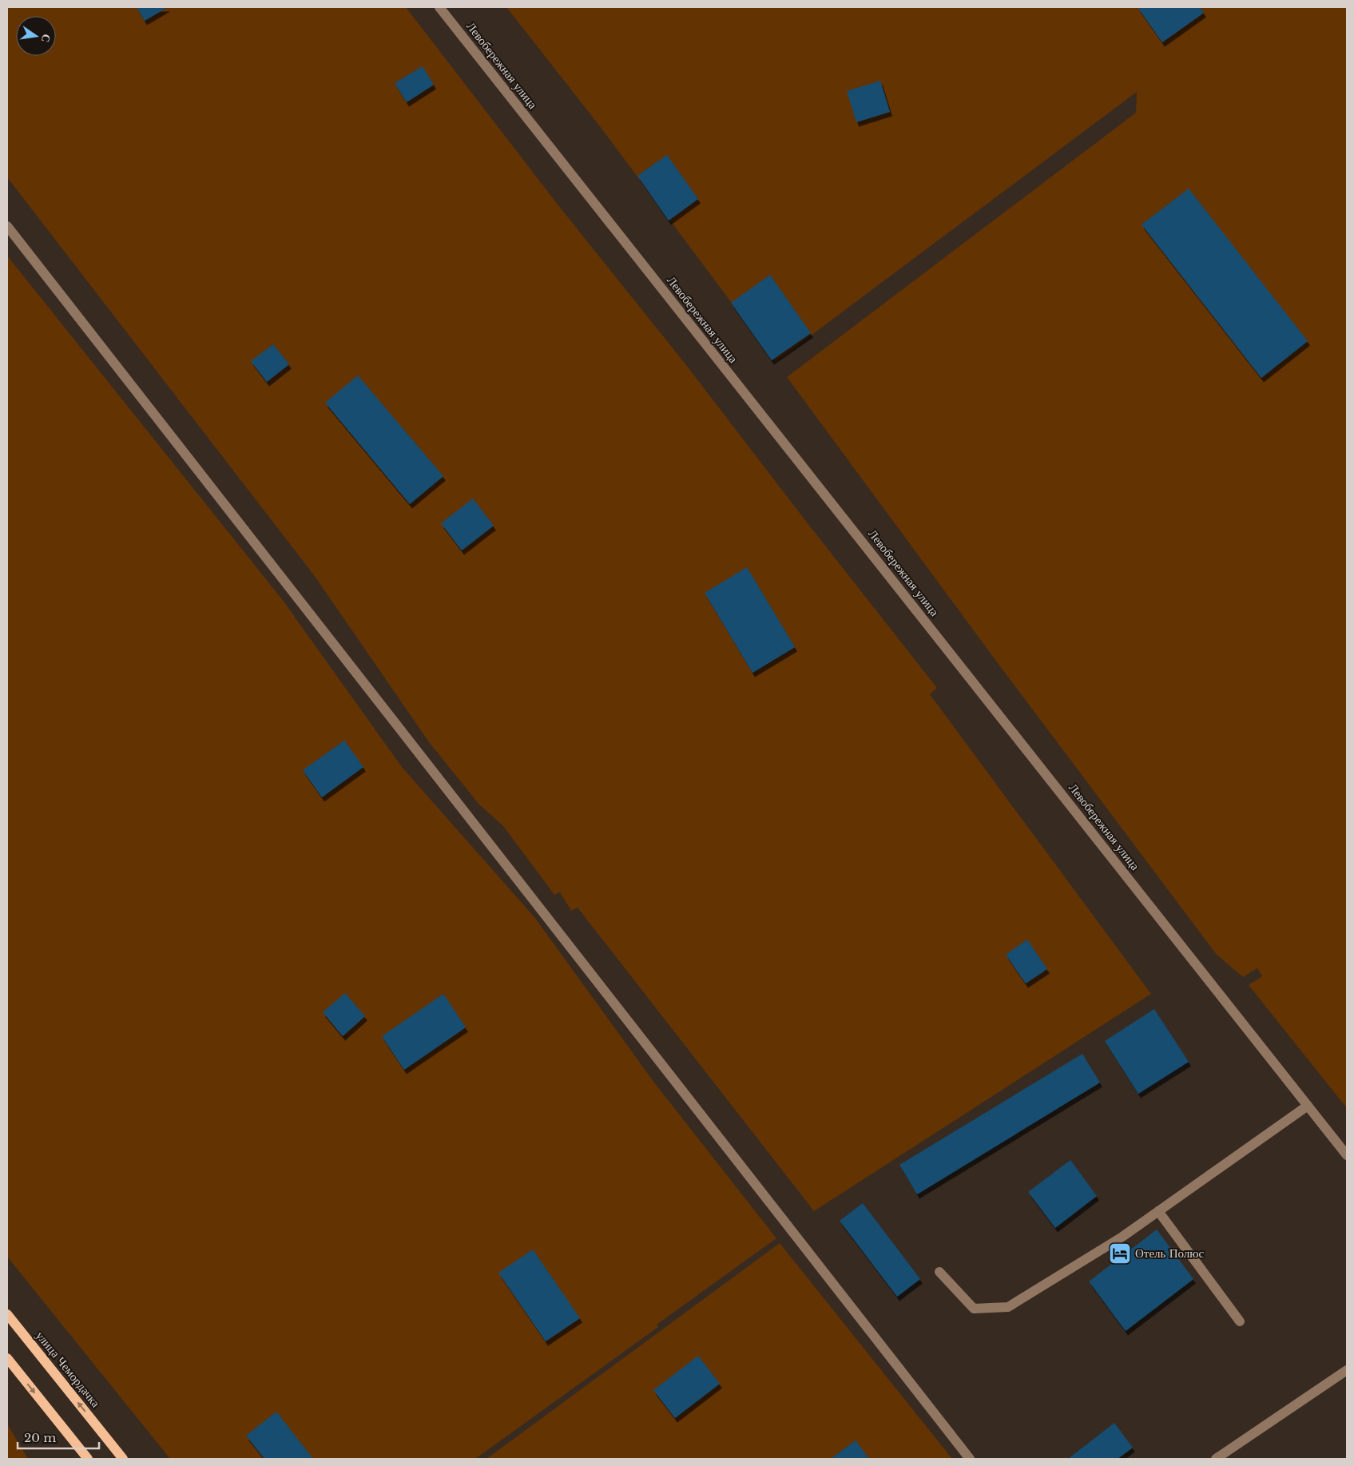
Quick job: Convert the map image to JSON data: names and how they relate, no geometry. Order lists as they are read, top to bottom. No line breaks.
{"streets":{"main road":["улица Чемордачка"],"street":["Левобережная улица"]},"places":{"hotel":["Отель Полюс"]},"scale_bar":"20 m","north":"right"}
